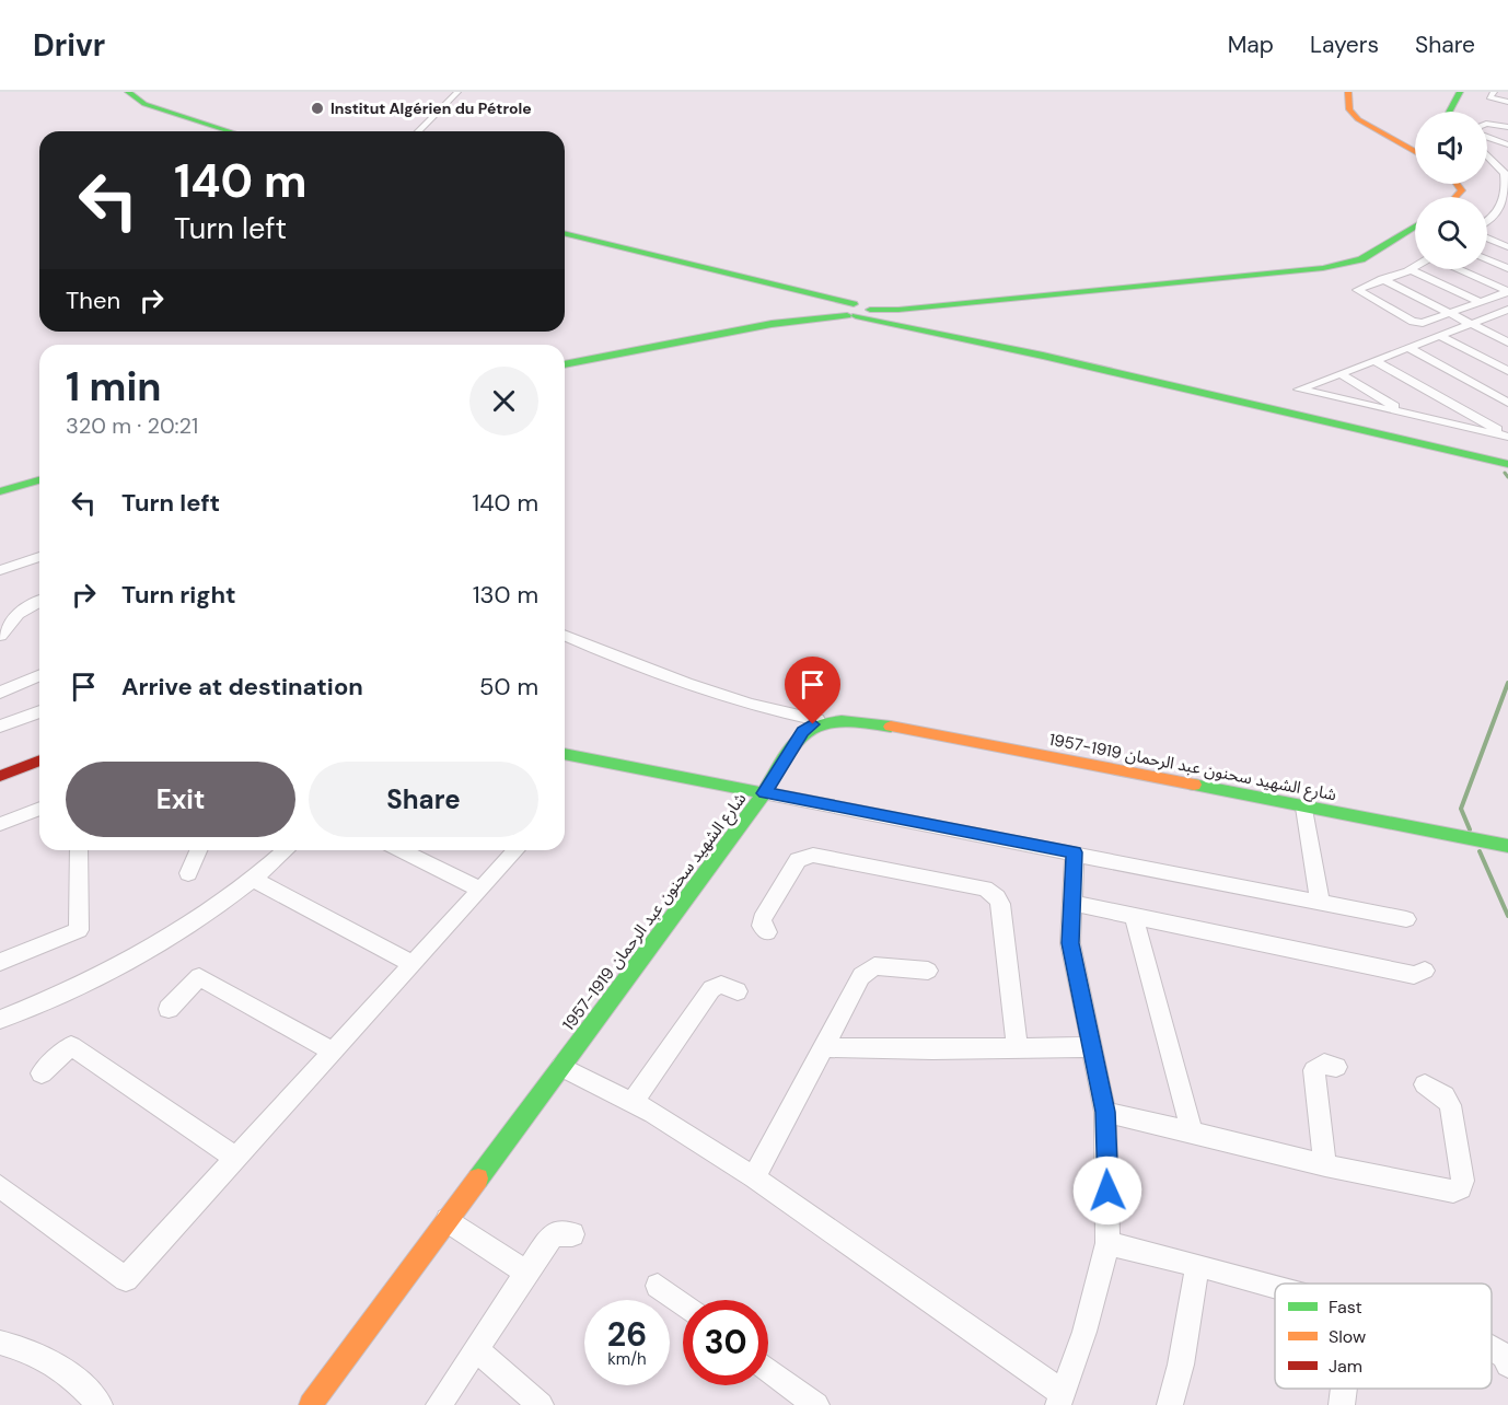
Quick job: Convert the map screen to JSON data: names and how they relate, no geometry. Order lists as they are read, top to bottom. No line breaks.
{"streets":{"main road":["شارع الشهيد سحنون عبد الرحمان 1919-1957"]},"places":["Institut Algérien du Pétrole"],"legend":["Fast","Slow","Jam"],"page":{"header":"Drivr","nav":["Map","Layers","Share"],"turn":["140 m","Turn left"],"then":"Then","heading":["1 min","320 m · 20:21"],"list":[{"name":"Turn left","value":"140 m"},{"name":"Turn right","value":"130 m"},{"name":"Arrive at destination","value":"50 m"}],"buttons":["Exit","Share"],"speed":"26 km/h","limit":"30"}}
